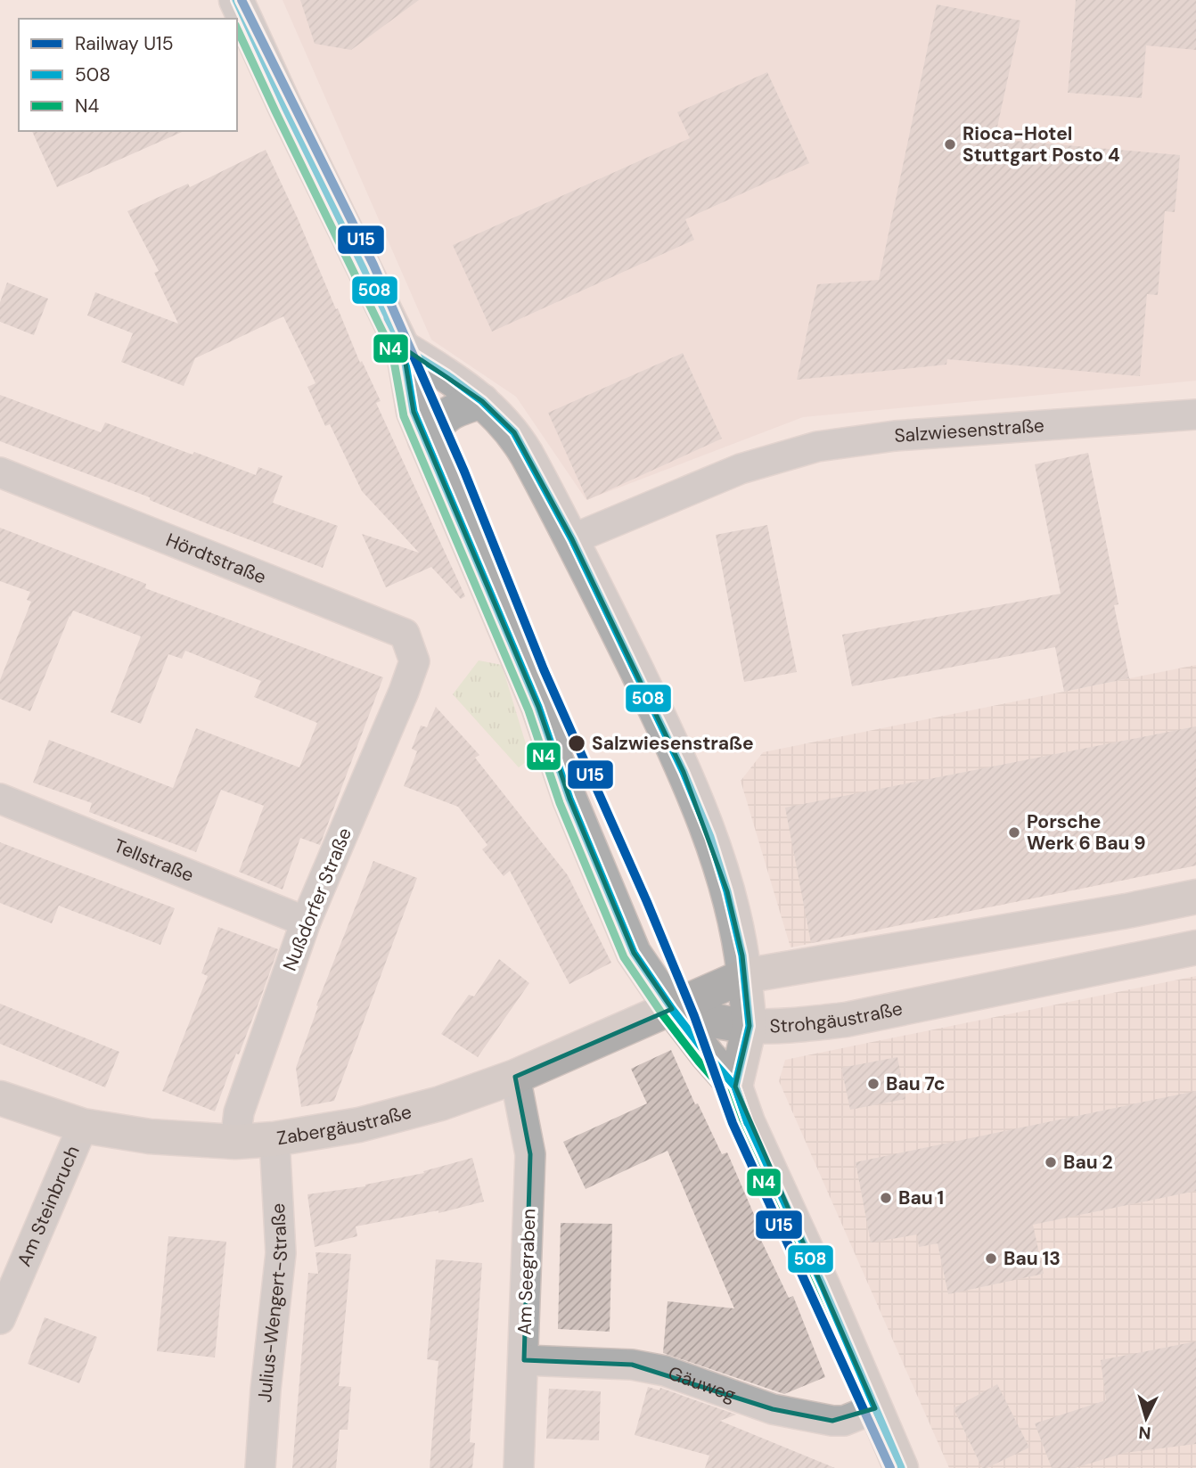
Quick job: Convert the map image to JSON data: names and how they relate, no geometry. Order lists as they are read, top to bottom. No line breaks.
{"streets":{"main road":["Strohgäustraße","Zabergäustraße"],"street":["Salzwiesenstraße","Hördtstraße","Tellstraße","Nußdorfer Straße","Am Steinbruch","Am Seegraben","Julius-Wengert-Straße","Gäuweg"]},"crossings":[["Hördtstraße","Nußdorfer Straße"],["Tellstraße","Nußdorfer Straße"],["Nußdorfer Straße","Zabergäustraße"],["Strohgäustraße","Zabergäustraße"],["Zabergäustraße","Am Steinbruch"],["Zabergäustraße","Am Seegraben"],["Zabergäustraße","Julius-Wengert-Straße"],["Am Seegraben","Gäuweg"]],"places":["Rioca-Hotel Stuttgart Posto 4","Salzwiesenstraße","Porsche Werk 6 Bau 9","Bau 7c","Bau 2","Bau 1","Bau 13"],"lines":["rail line U15","transit line 508","transit line N4"],"legend":["Railway U15","508","N4"],"north":"bottom"}
